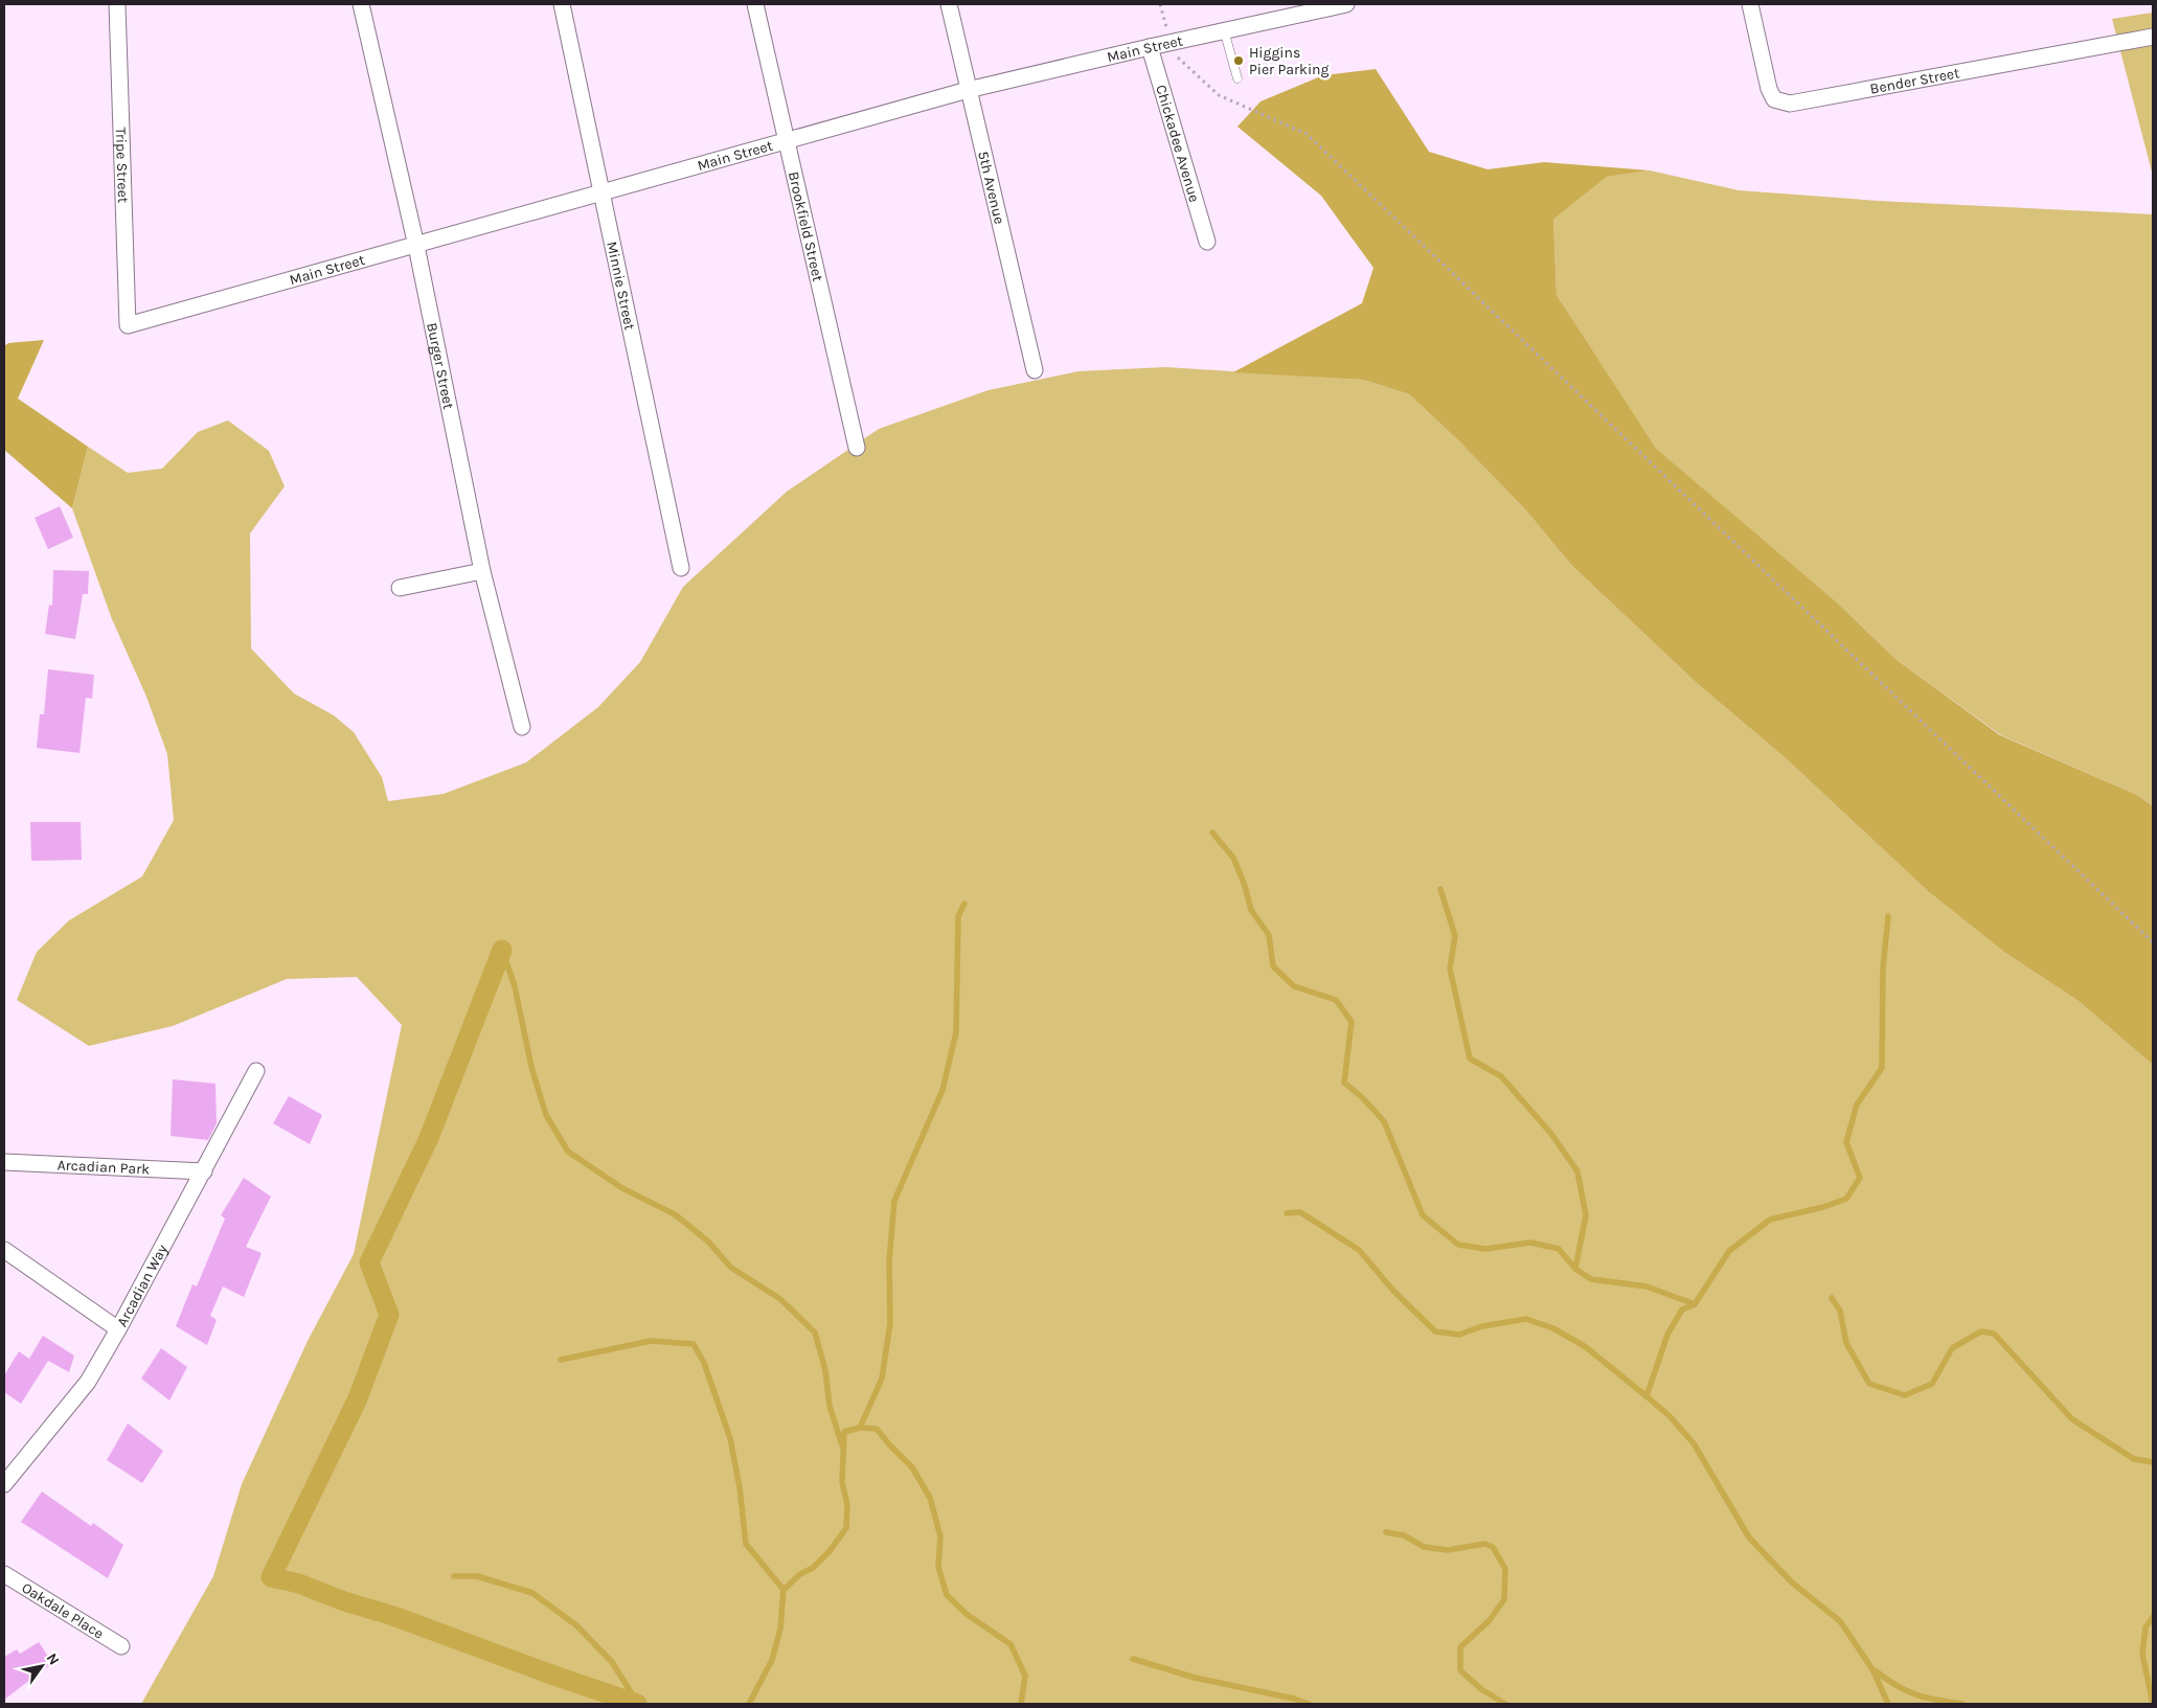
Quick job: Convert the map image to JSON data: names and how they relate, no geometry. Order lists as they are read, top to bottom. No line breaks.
{"streets":{"street":["Main Street","Bender Street","Chickadee Avenue","Tripe Street","5th Avenue","Brookfield Street","Minnie Street","Burger Street","Arcadian Park","Arcadian Way","Oakdale Place"]},"crossings":[["Main Street","Chickadee Avenue"],["Main Street","Tripe Street"],["Main Street","5th Avenue"],["Main Street","Brookfield Street"],["Main Street","Minnie Street"],["Main Street","Burger Street"],["Arcadian Park","Arcadian Way"]],"places":["Higgins Pier Parking"],"north":"top right"}
